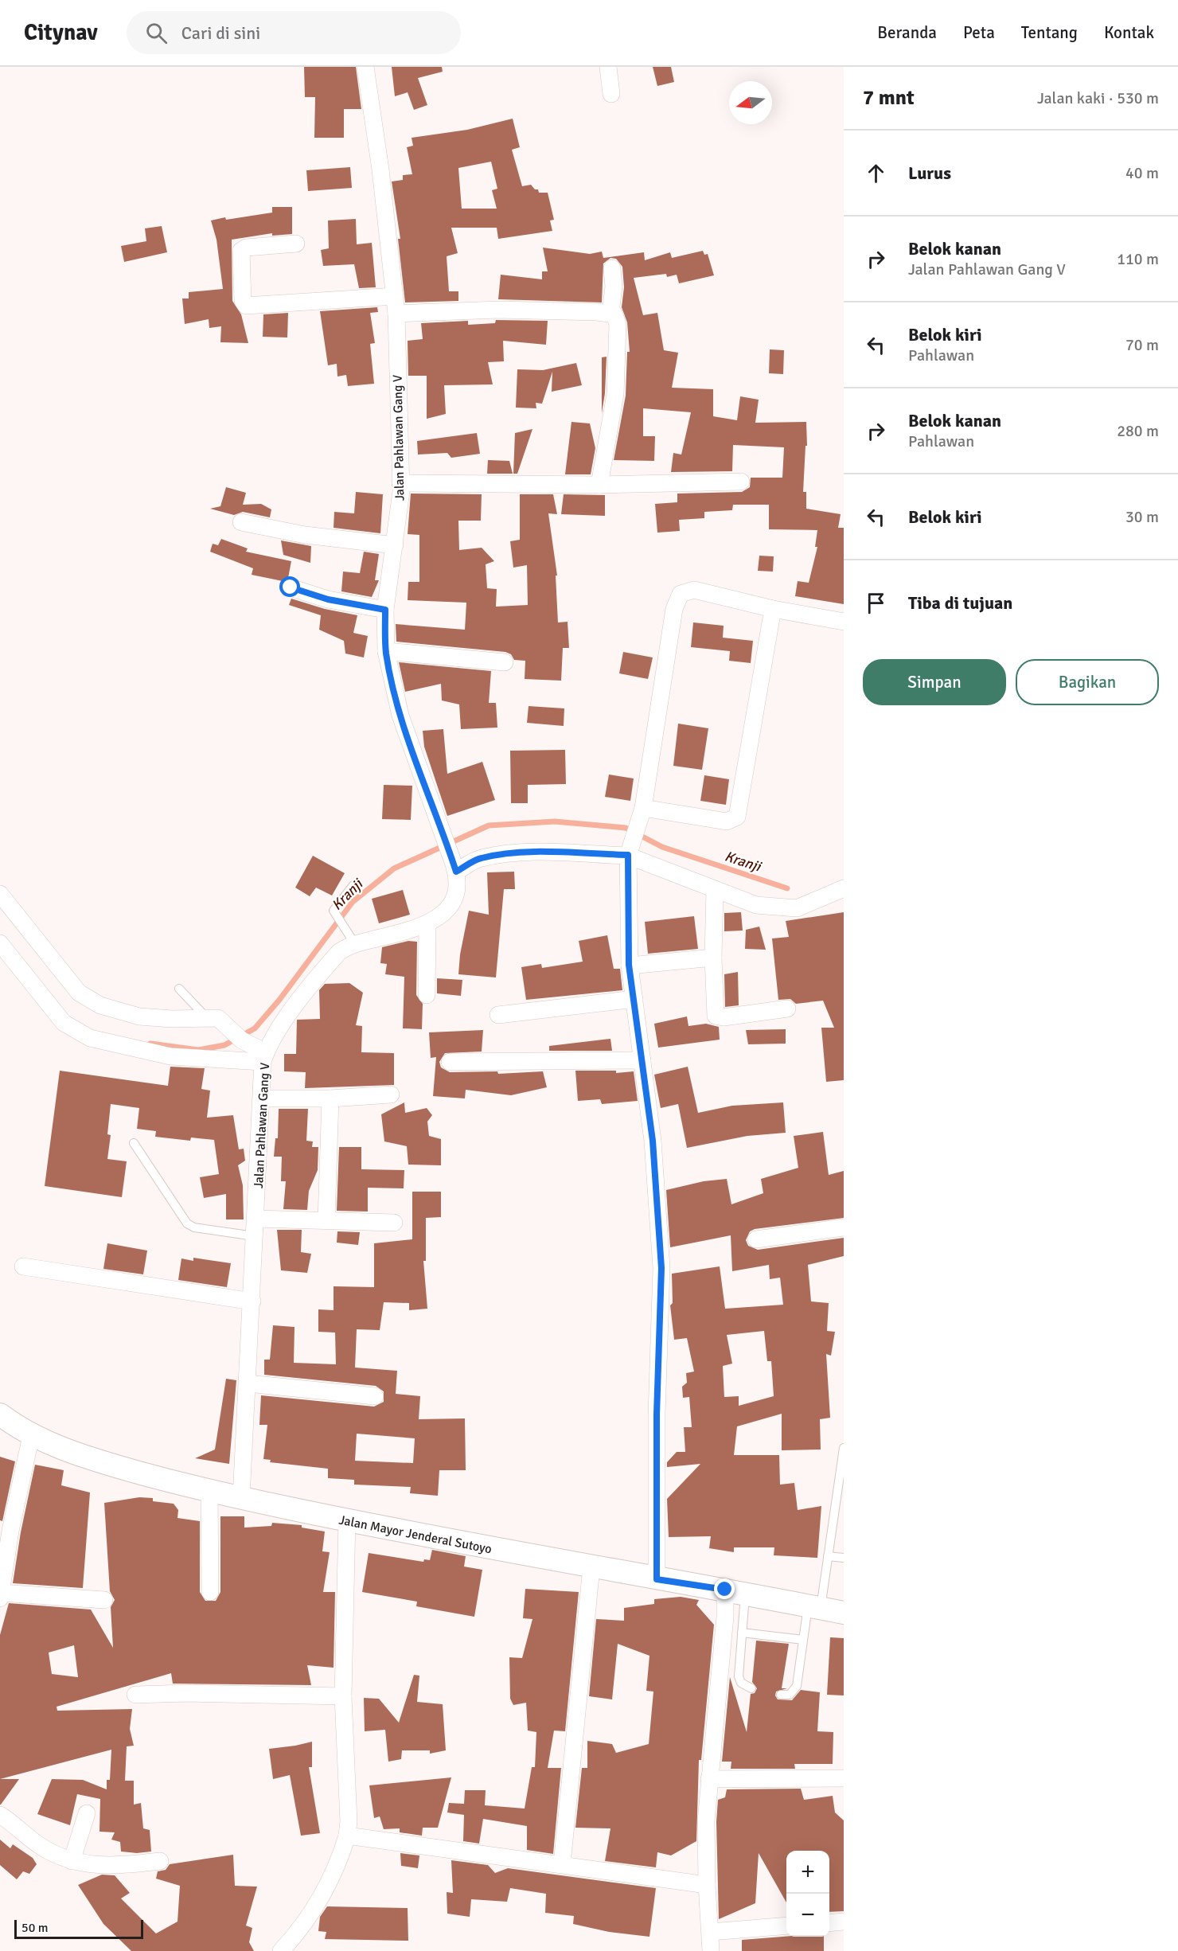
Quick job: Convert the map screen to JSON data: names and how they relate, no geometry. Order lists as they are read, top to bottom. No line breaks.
{"streets":{"main road":["Jalan Mayor Jenderal Sutoyo"],"street":["Jalan Pahlawan Gang V"]},"crossings":[["Jalan Pahlawan Gang V","Jalan Mayor Jenderal Sutoyo"]],"water":["Kranji"],"scale_bar":"50 m","north":"left","page":{"header":"Citynav","search":"Cari di sini","nav":["Beranda","Peta","Tentang","Kontak"],"heading":["7 mnt","Jalan kaki · 530 m"],"list":[["Lurus","40 m"],["Belok kanan","Jalan Pahlawan Gang V","110 m"],["Belok kiri","Pahlawan","70 m"],["Belok kanan","Pahlawan","280 m"],["Belok kiri","30 m"],"Tiba di tujuan"],"buttons":["Simpan","Bagikan"],"map_buttons":["+","−"],"scale":"50 m"}}
